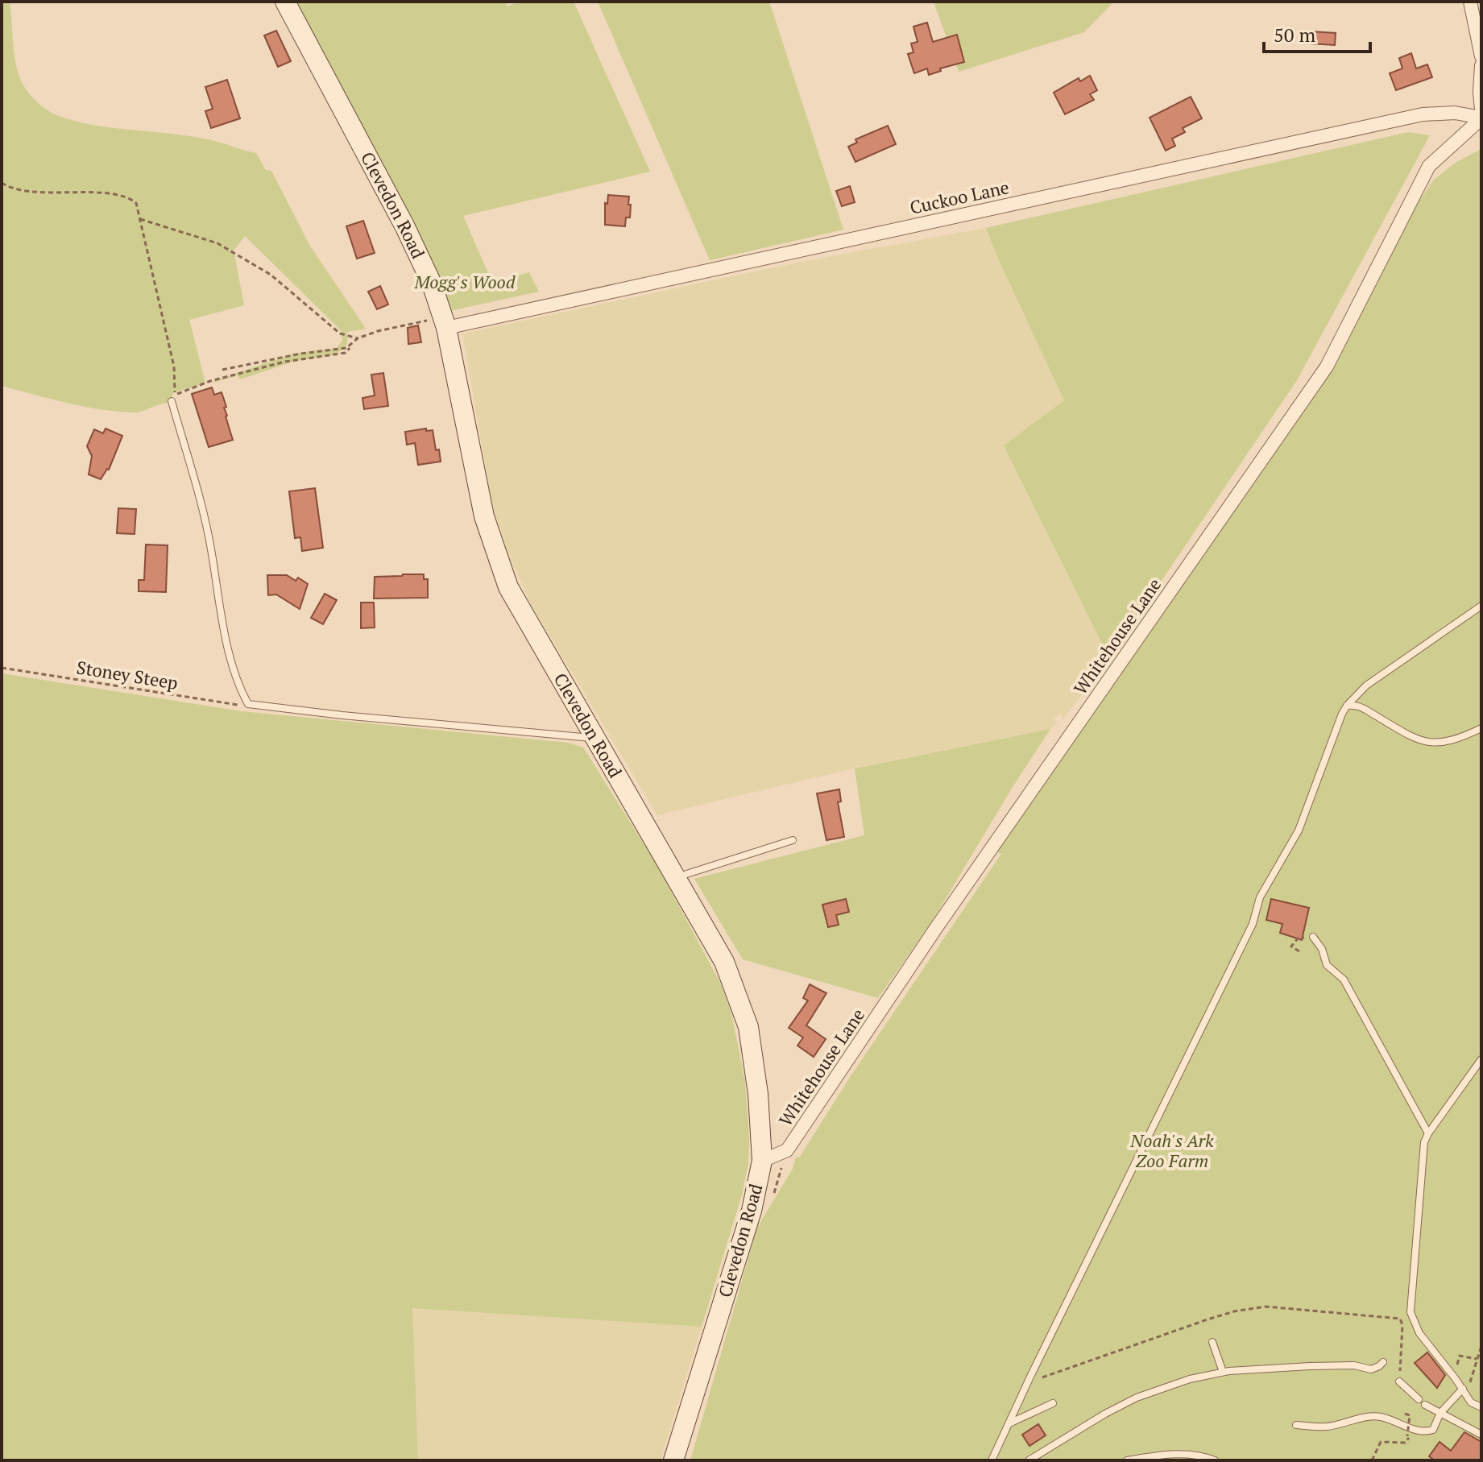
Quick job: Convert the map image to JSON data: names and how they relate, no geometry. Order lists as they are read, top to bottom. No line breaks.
{"streets":{"main road":["Clevedon Road"],"street":["Cuckoo Lane","Whitehouse Lane"],"path":["Stoney Steep"]},"crossings":[["Cuckoo Lane","Clevedon Road"],["Cuckoo Lane","Whitehouse Lane"],["Clevedon Road","Whitehouse Lane"]],"parks":["Mogg's Wood","Noah's Ark Zoo Farm"],"scale_bar":"50 m"}
